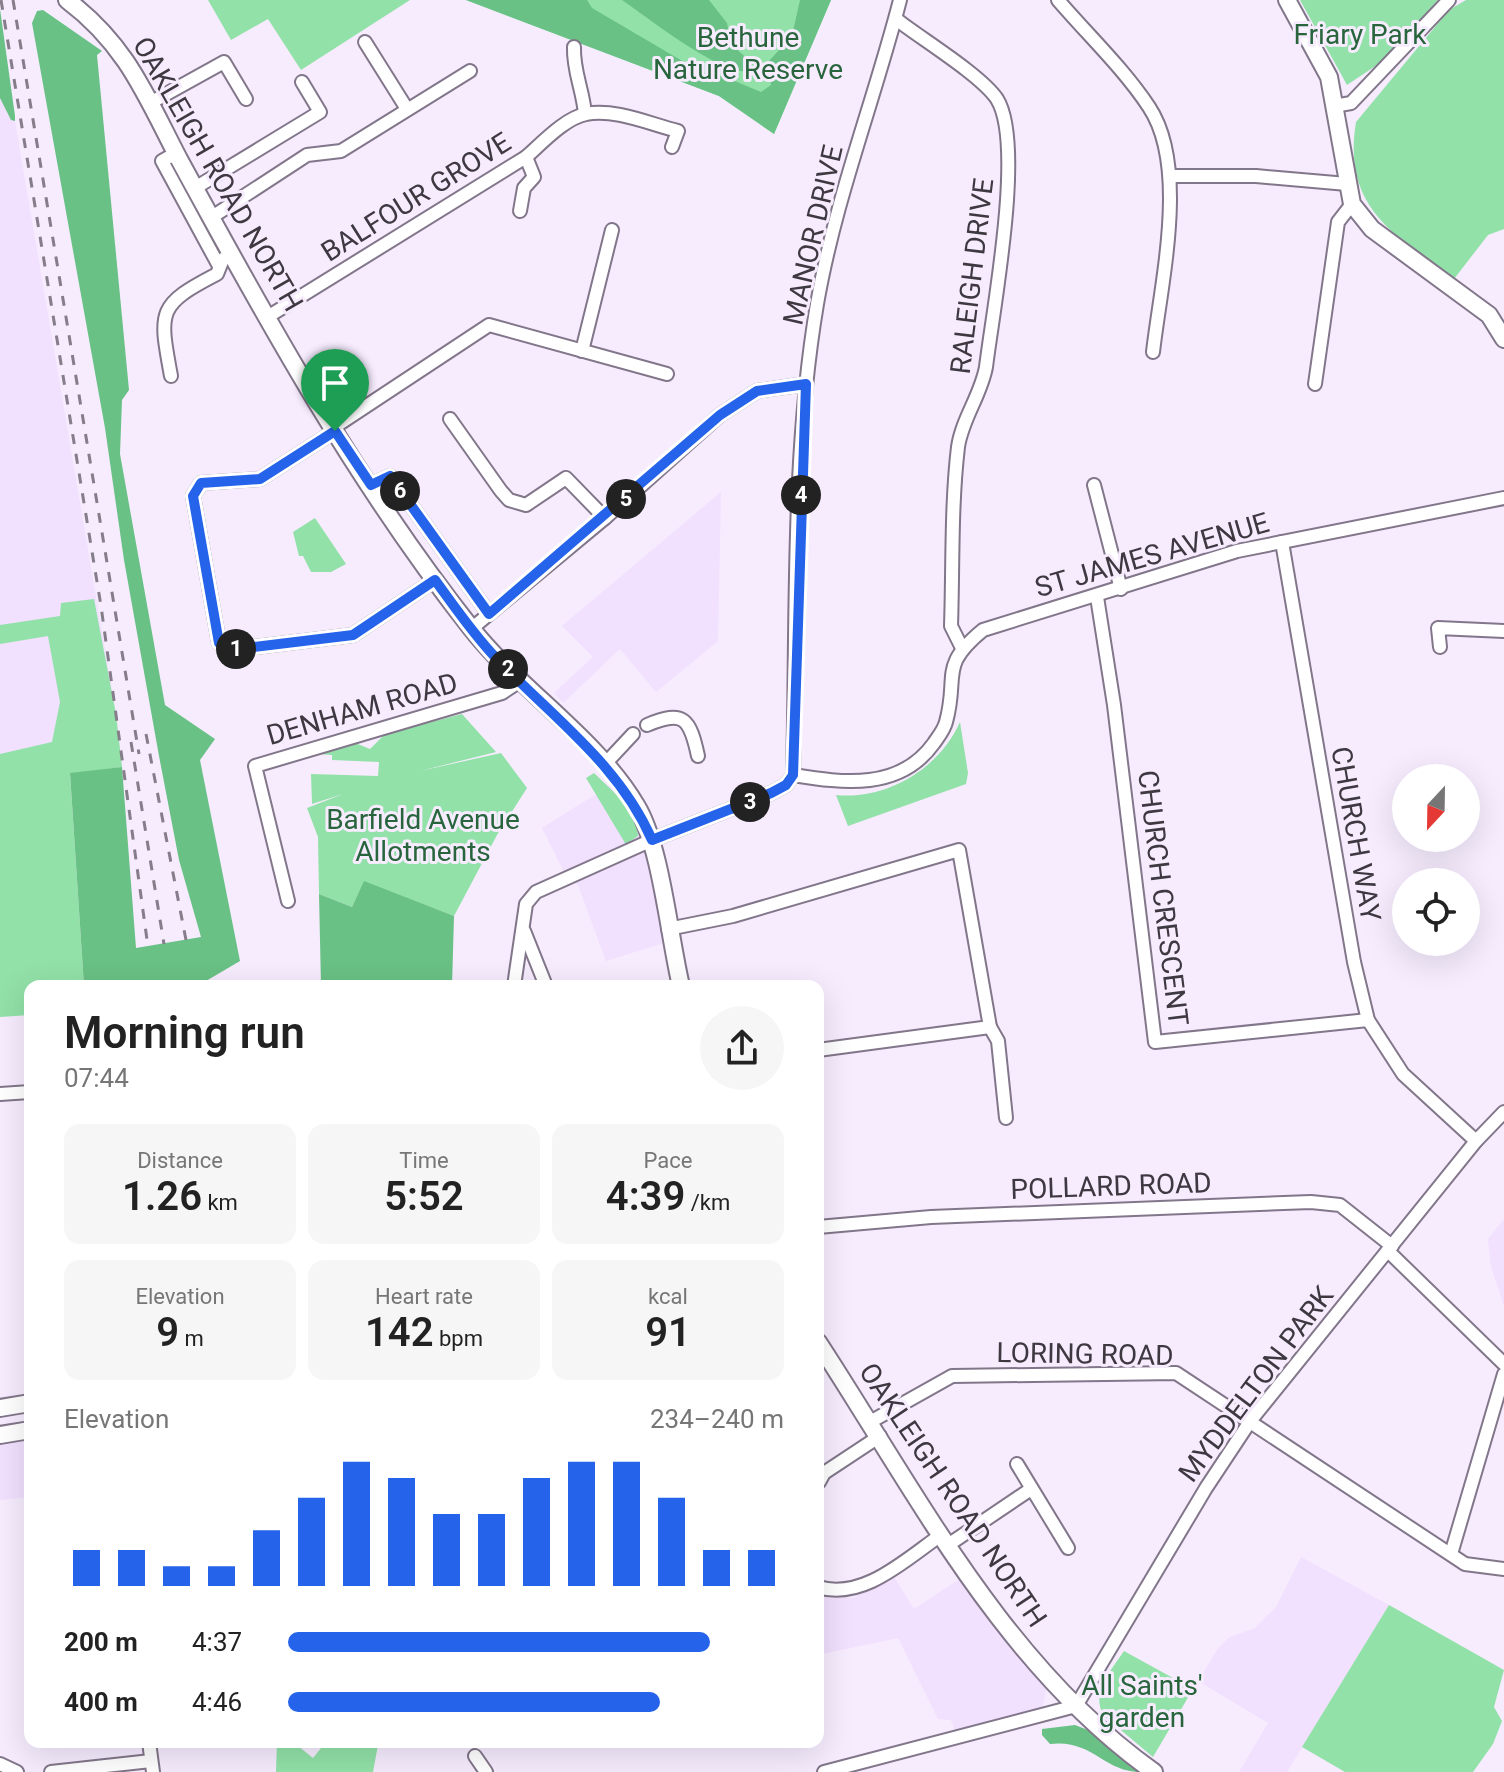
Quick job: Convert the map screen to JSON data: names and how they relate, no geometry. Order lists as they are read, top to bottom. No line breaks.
{"streets":{"main road":["OAKLEIGH ROAD NORTH"],"street":["BALFOUR GROVE","MANOR DRIVE","RALEIGH DRIVE","ST JAMES AVENUE","DENHAM ROAD","CHURCH WAY","CHURCH CRESCENT","POLLARD ROAD","LORING ROAD","MYDDELTON PARK"]},"crossings":[["OAKLEIGH ROAD NORTH","BALFOUR GROVE"],["OAKLEIGH ROAD NORTH","DENHAM ROAD"],["OAKLEIGH ROAD NORTH","LORING ROAD"],["OAKLEIGH ROAD NORTH","MYDDELTON PARK"],["MANOR DRIVE","RALEIGH DRIVE"],["RALEIGH DRIVE","ST JAMES AVENUE"],["ST JAMES AVENUE","CHURCH WAY"],["ST JAMES AVENUE","CHURCH CRESCENT"],["CHURCH WAY","CHURCH CRESCENT"],["CHURCH WAY","MYDDELTON PARK"],["POLLARD ROAD","MYDDELTON PARK"],["LORING ROAD","MYDDELTON PARK"]],"parks":["Friary Park","Bethune Nature Reserve","Barfield Avenue Allotments","All Saints' garden"],"north":"bottom","page":{"pins":["6","4","5","1","2","3"],"heading":["Morning run","07:44"],"stats":[["Distance","1.26 km"],["Time","5:52"],["Pace","4:39 /km"],["Elevation","9 m"],["Heart rate","142 bpm"],["kcal","91"]],"chart":["Elevation","234–240 m"],"list":[{"name":"200 m","note":"4:37"},{"name":"400 m","note":"4:46"}]}}
